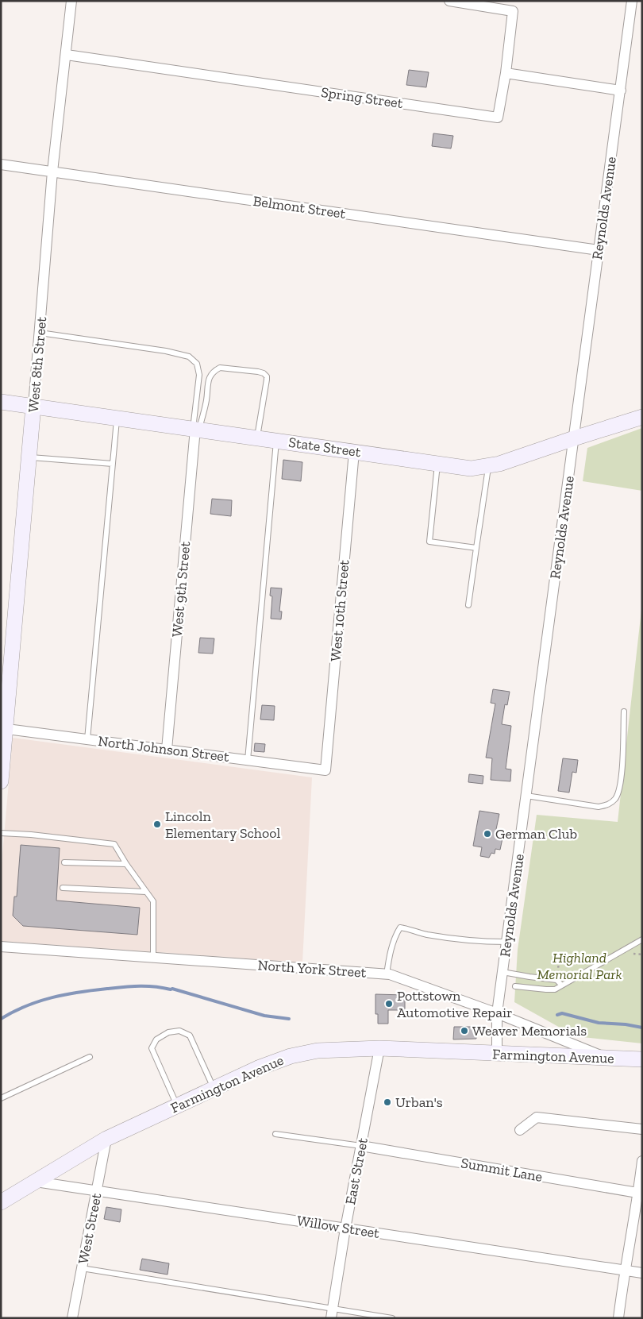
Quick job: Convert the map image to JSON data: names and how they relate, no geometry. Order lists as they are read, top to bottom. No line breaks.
{"streets":{"street":["Spring Street","Belmont Street","Reynolds Avenue","West 8th Street","State Street","West 9th Street","West 10th Street","North Johnson Street","North York Street","Farmington Avenue","Summit Lane","East Street","Willow Street","West Street"]},"crossings":[["Spring Street","West 8th Street"],["Belmont Street","Reynolds Avenue"],["Belmont Street","West 8th Street"],["Reynolds Avenue","State Street"],["Reynolds Avenue","North York Street"],["Reynolds Avenue","Farmington Avenue"],["West 8th Street","State Street"],["West 8th Street","North Johnson Street"],["State Street","West 9th Street"],["State Street","West 10th Street"],["West 9th Street","North Johnson Street"],["West 10th Street","North Johnson Street"],["North York Street","Farmington Avenue"],["Farmington Avenue","East Street"],["Farmington Avenue","Willow Street"],["Farmington Avenue","West Street"],["Summit Lane","East Street"],["East Street","Willow Street"],["Willow Street","West Street"]],"parks":["Highland Memorial Park"],"places":["Lincoln Elementary School","German Club","Pottstown Automotive Repair","Weaver Memorials","Urban's"]}
